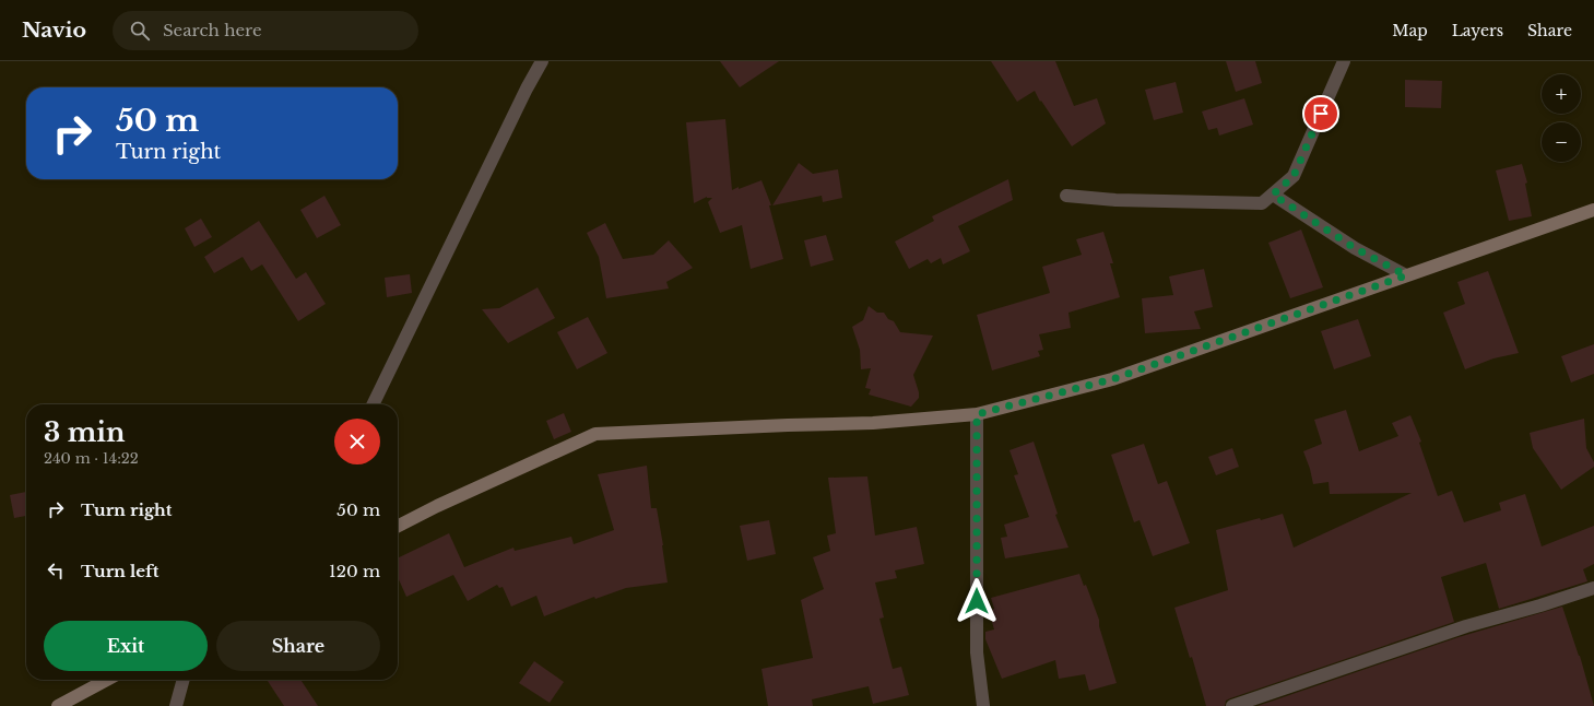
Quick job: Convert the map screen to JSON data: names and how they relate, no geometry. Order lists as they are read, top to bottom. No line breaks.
{"page":{"header":"Navio","search":"Search here","nav":["Map","Layers","Share"],"map_buttons":["+","−"],"turn":["50 m","Turn right"],"heading":["3 min","240 m · 14:22"],"list":[{"name":"Turn right","value":"50 m"},{"name":"Turn left","value":"120 m"}],"buttons":["Exit","Share"]}}
